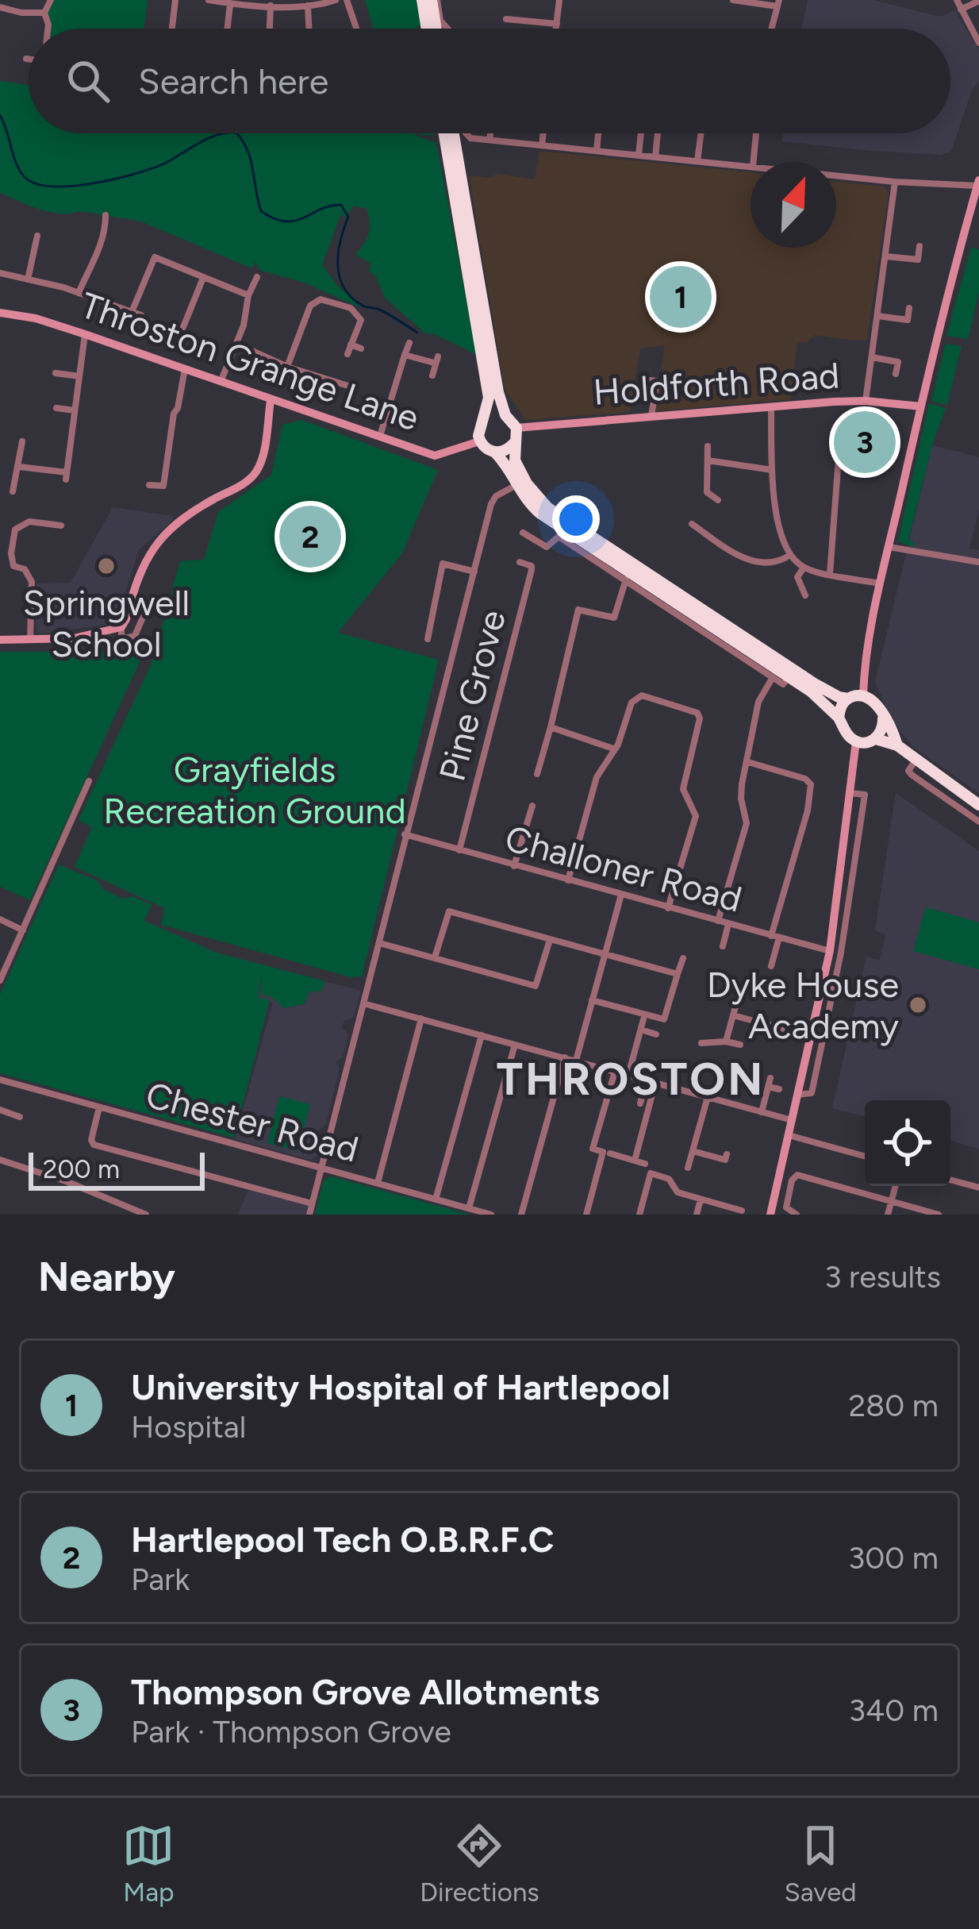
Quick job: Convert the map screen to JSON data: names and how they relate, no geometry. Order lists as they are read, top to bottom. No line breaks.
{"streets":{"street":["Throston Grange Lane","Holdforth Road","Pine Grove","Challoner Road","Chester Road"]},"crossings":[["Throston Grange Lane","Holdforth Road"],["Pine Grove","Challoner Road"]],"districts":["THROSTON"],"parks":["Grayfields Recreation Ground"],"places":["Springwell School","Dyke House Academy"],"scale_bar":"200 m","north":"top right","page":{"search":"Search here","pins":["1","3","2"],"scale":"200 m","heading":["Nearby","3 results"],"list":[{"mark":"1","name":"University Hospital of Hartlepool","note":"Hospital","value":"280 m"},{"mark":"2","name":"Hartlepool Tech O.B.R.F.C","note":"Park","value":"300 m"},{"mark":"3","name":"Thompson Grove Allotments","note":"Park · Thompson Grove","value":"340 m"}],"nav":["Map","Directions","Saved"]}}
